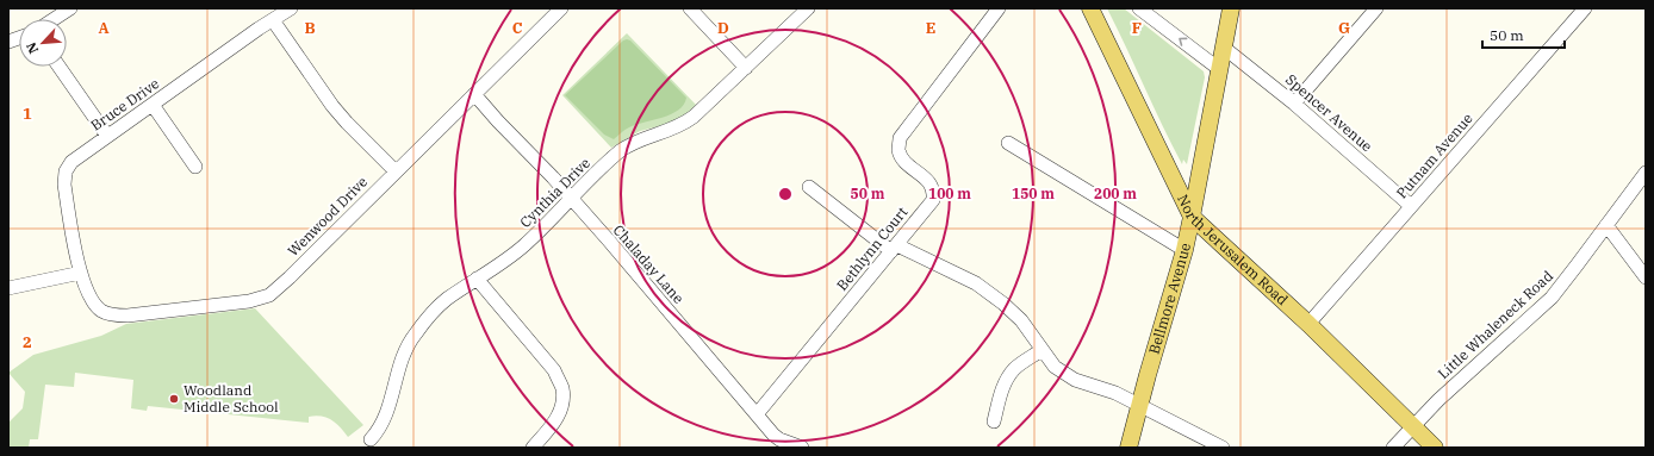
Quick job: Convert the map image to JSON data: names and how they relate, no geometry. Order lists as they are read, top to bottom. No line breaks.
{"streets":{"main road":["North Jerusalem Road","Bellmore Avenue"],"street":["Bruce Drive","Spencer Avenue","Putnam Avenue","Cynthia Drive","Wenwood Drive","Bethlynn Court","Chaladay Lane","Little Whaleneck Road"]},"crossings":[["Bruce Drive","Wenwood Drive"],["Spencer Avenue","Putnam Avenue"],["Spencer Avenue","Bellmore Avenue"],["Putnam Avenue","North Jerusalem Road"],["Cynthia Drive","Chaladay Lane"],["Wenwood Drive","Chaladay Lane"],["North Jerusalem Road","Bellmore Avenue"],["North Jerusalem Road","Little Whaleneck Road"],["Bethlynn Court","Chaladay Lane"]],"places":["Woodland Middle School"],"scale_bar":"50 m","north":"bottom left","grid":{"columns":["A","B","C","D","E","F","G"],"rows":["1","2"]},"rings":["50 m","100 m","150 m","200 m"]}
